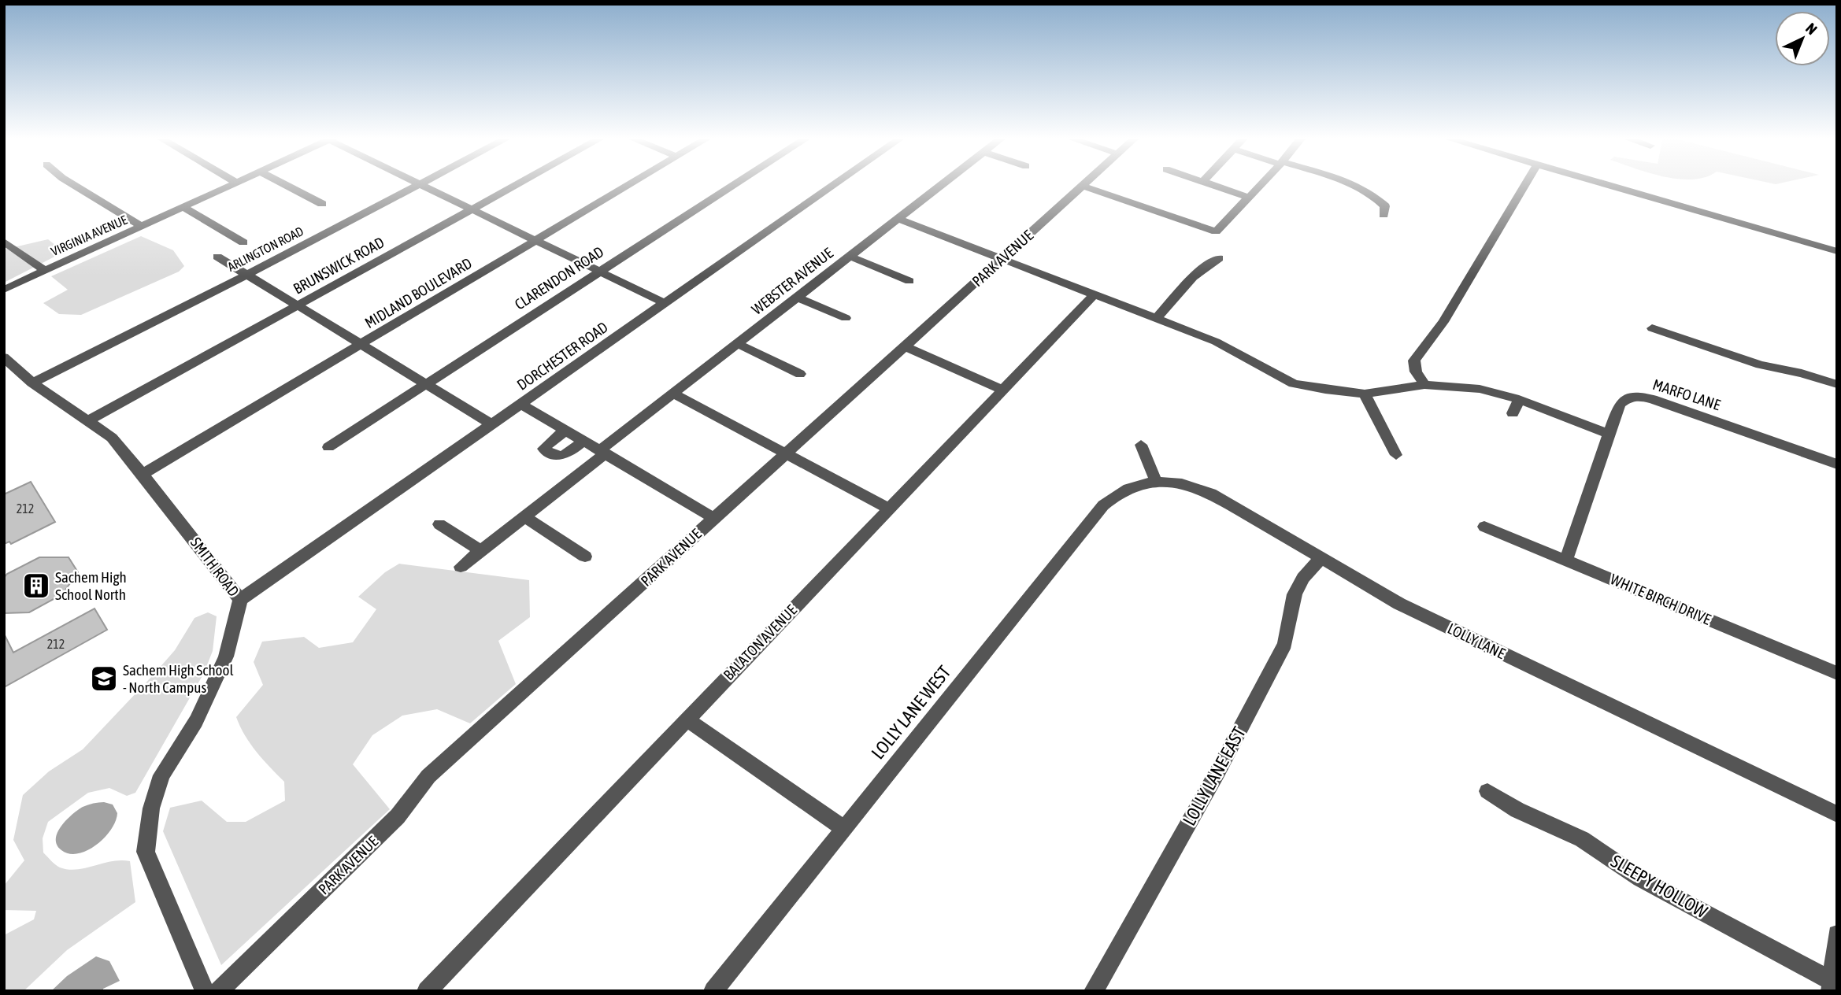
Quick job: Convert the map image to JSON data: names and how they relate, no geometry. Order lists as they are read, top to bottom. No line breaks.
{"streets":{"street":["VIRGINIA AVENUE","ARLINGTON ROAD","PARK AVENUE","BRUNSWICK ROAD","CLARENDON ROAD","WEBSTER AVENUE","MIDLAND BOULEVARD","DORCHESTER ROAD","MARFO LANE","SMITH ROAD","WHITE BIRCH DRIVE","LOLLY LANE","BALATON AVENUE","LOLLY LANE WEST","LOLLY LANE EAST","SLEEPY HOLLOW"]},"crossings":[["ARLINGTON ROAD","SMITH ROAD"],["BRUNSWICK ROAD","SMITH ROAD"],["MIDLAND BOULEVARD","SMITH ROAD"],["DORCHESTER ROAD","SMITH ROAD"],["MARFO LANE","WHITE BIRCH DRIVE"],["LOLLY LANE","LOLLY LANE WEST"],["LOLLY LANE","LOLLY LANE EAST"]],"places":{"building":["Sachem High School North"],"school or university":["Sachem High School - North Campus"]},"house_numbers":["212","212"],"north":"top right"}
